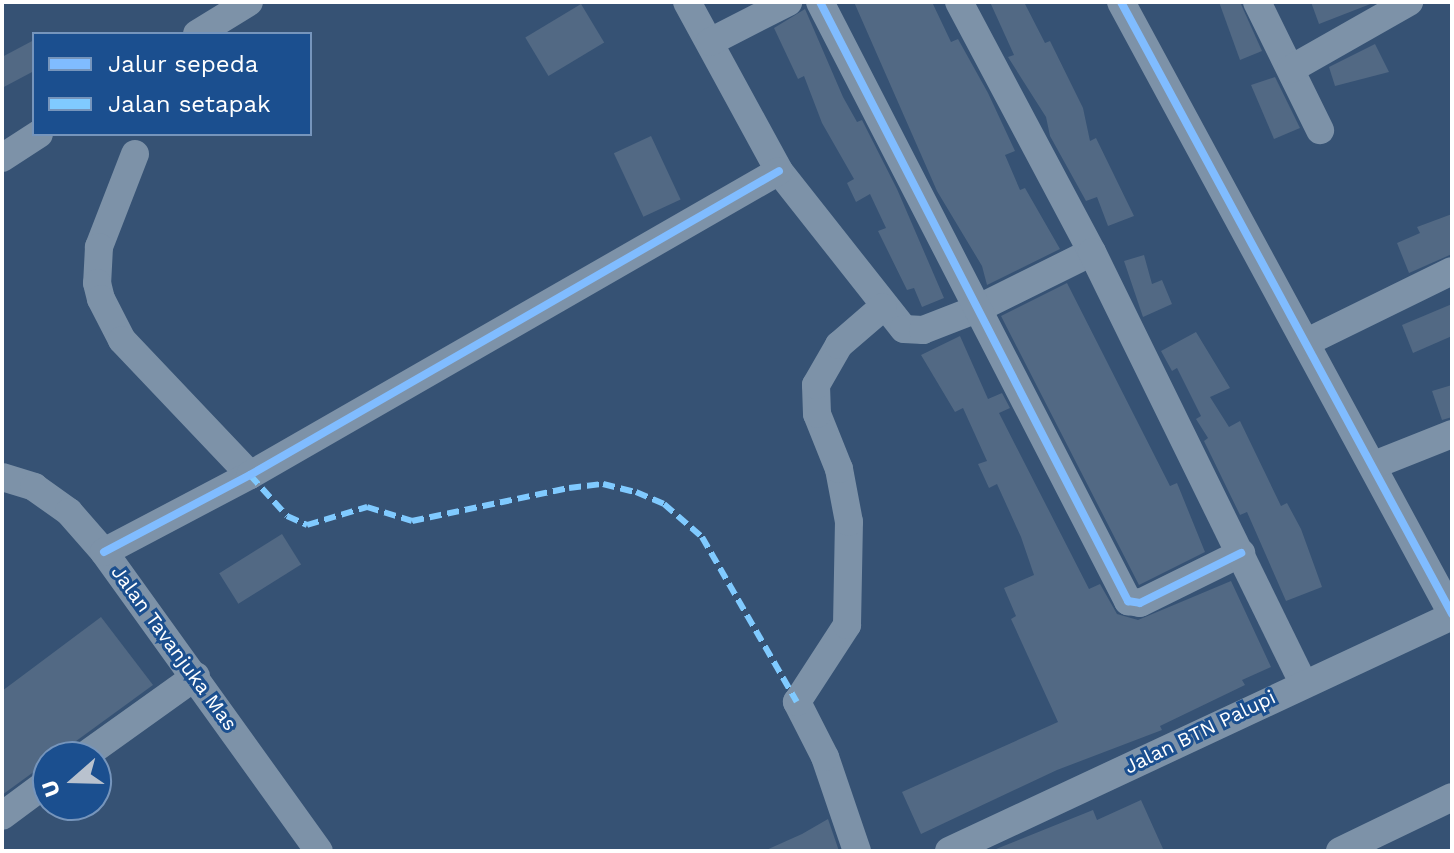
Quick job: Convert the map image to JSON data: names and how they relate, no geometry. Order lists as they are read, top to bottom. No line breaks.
{"streets":{"street":["Jalan Tavanjuka Mas","Jalan BTN Palupi"]},"legend":["Jalur sepeda","Jalan setapak"],"north":"left"}
